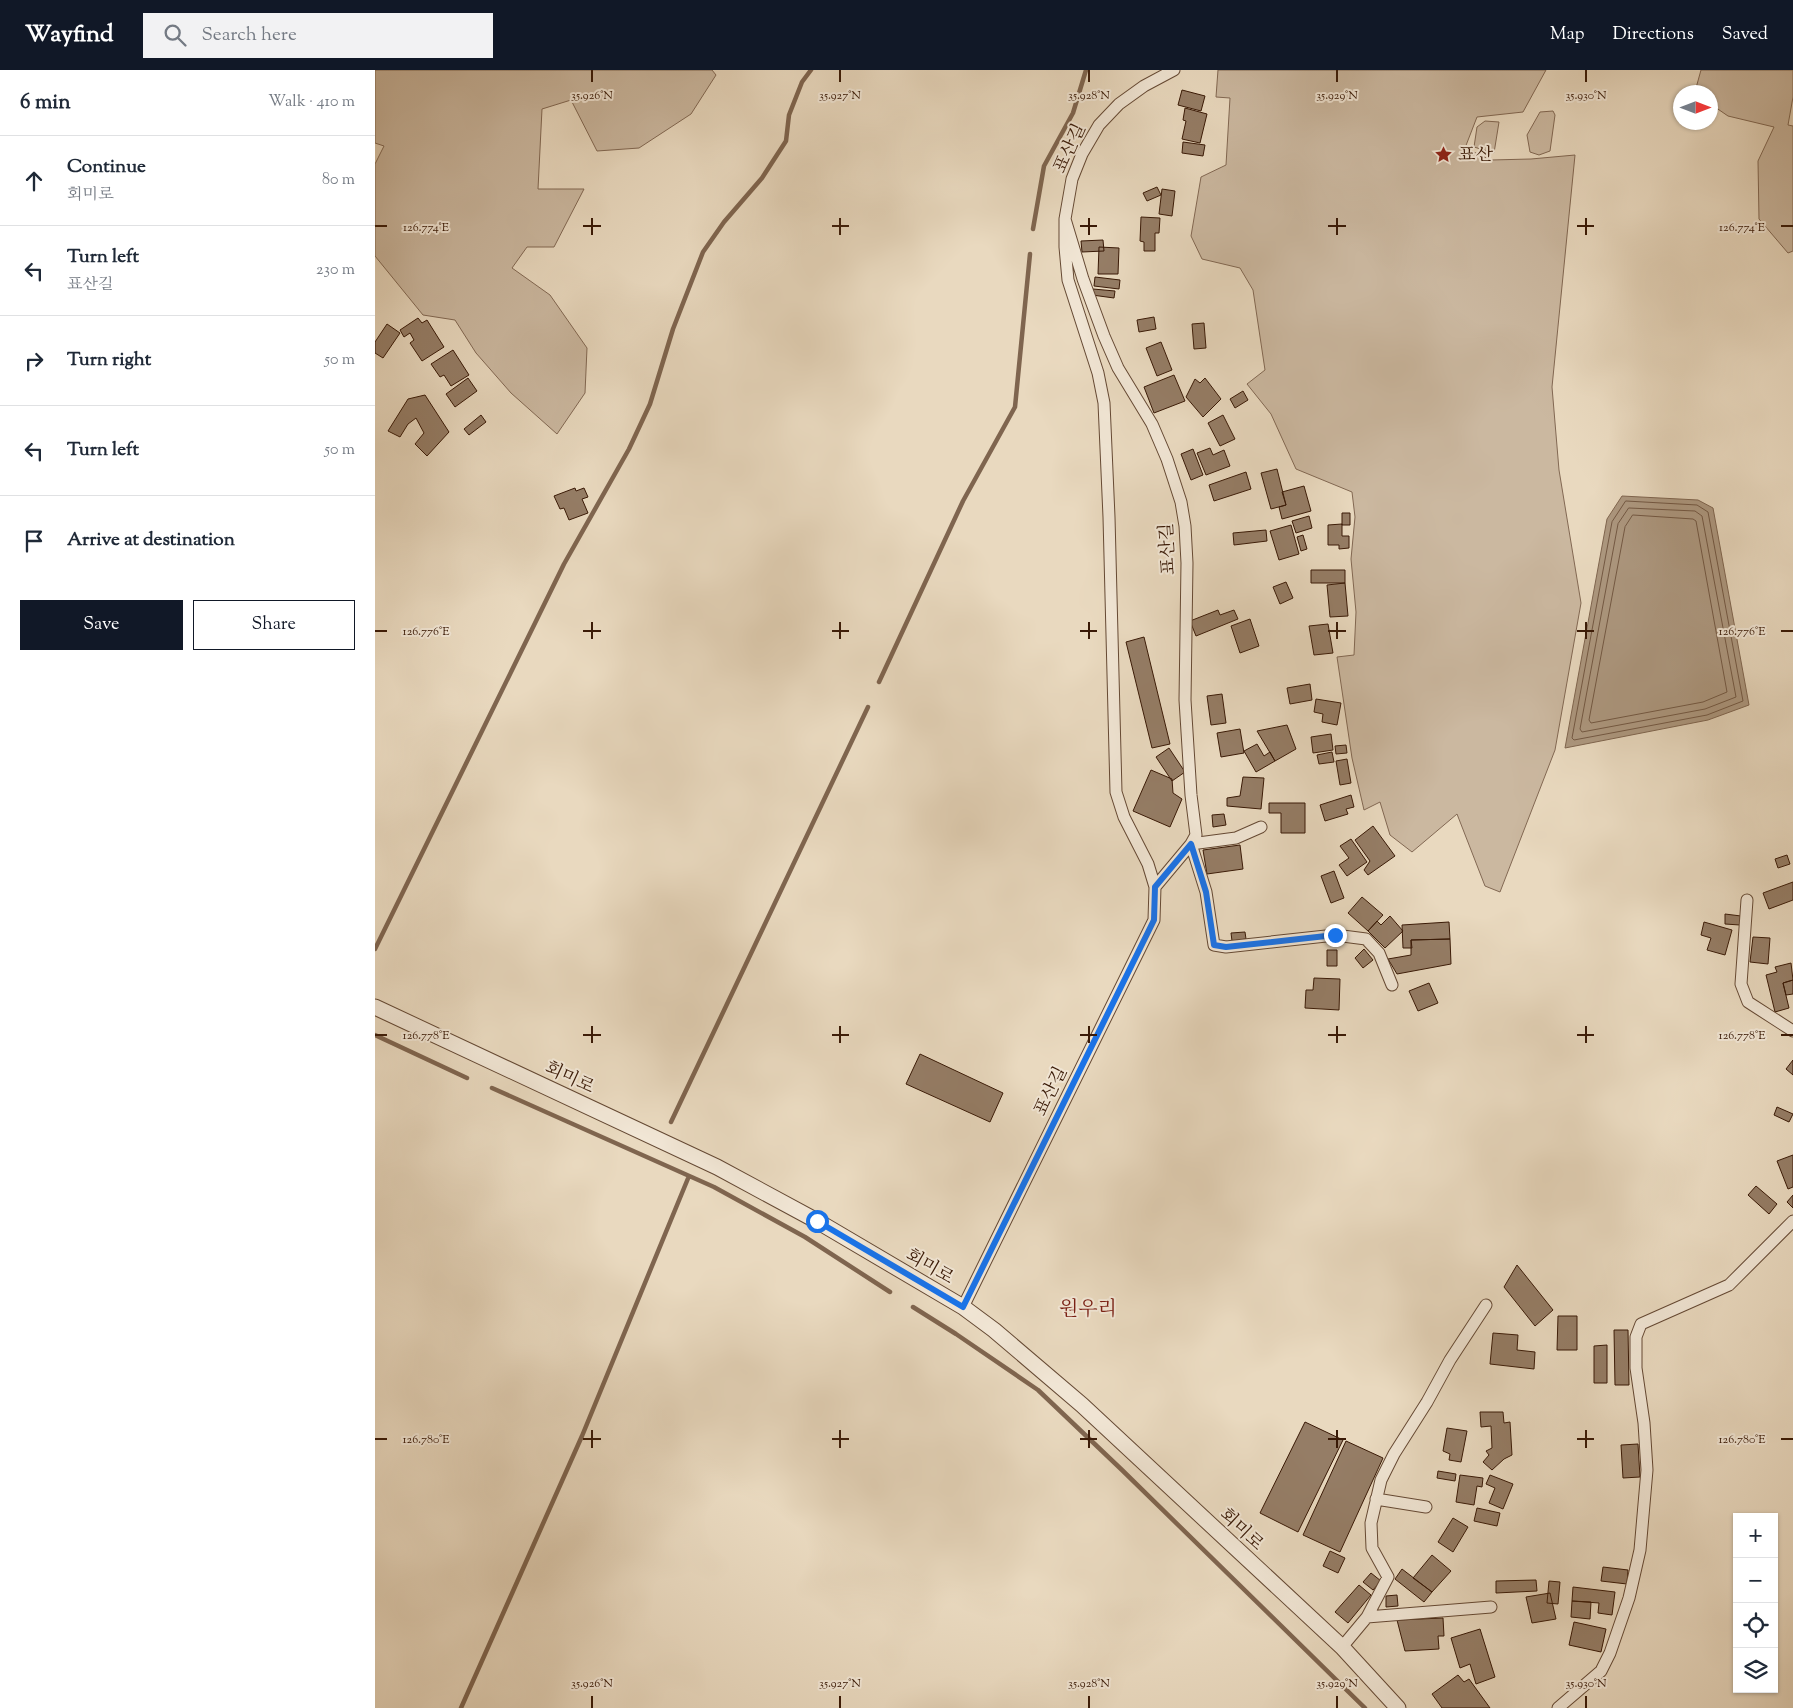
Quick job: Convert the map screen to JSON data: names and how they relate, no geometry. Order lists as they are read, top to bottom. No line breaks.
{"streets":{"street":["표산길","회미로"]},"crossings":[["표산길","회미로"]],"districts":["원우리"],"places":{"place":["표산"]},"north":"right","page":{"header":"Wayfind","search":"Search here","nav":["Map","Directions","Saved"],"heading":["6 min","Walk · 410 m"],"list":[["Continue","회미로","80 m"],["Turn left","표산길","230 m"],["Turn right","50 m"],["Turn left","50 m"],"Arrive at destination"],"buttons":["Save","Share"],"map_buttons":["+","−"]},"coordinates":["35.926°N","35.927°N","35.928°N","35.929°N","35.930°N","126.774°E","126.776°E","126.778°E","126.780°E"]}
